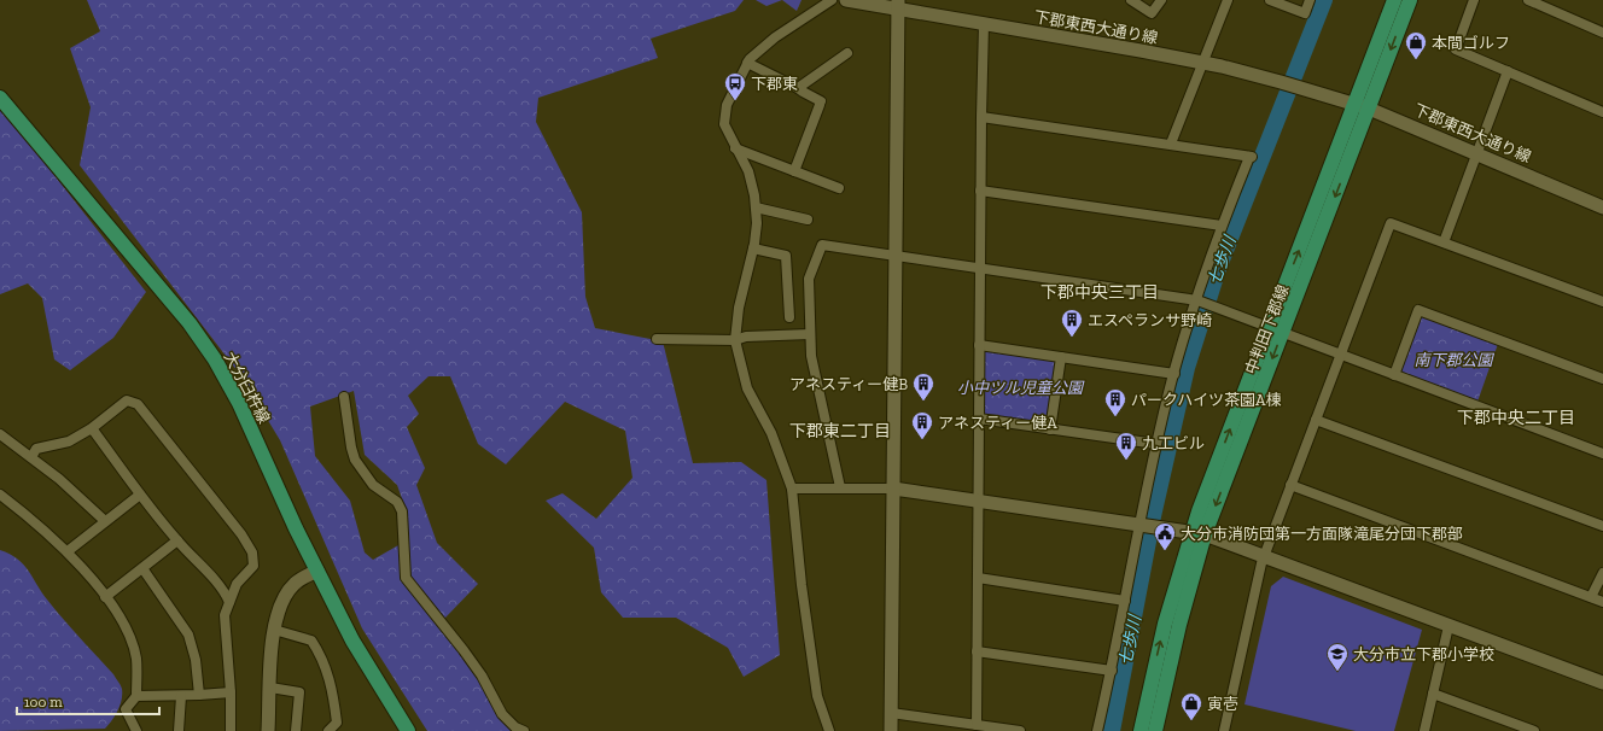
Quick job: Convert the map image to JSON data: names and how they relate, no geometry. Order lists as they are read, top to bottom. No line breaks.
{"streets":{"main road":["中判田下郡線","大分臼杵線"],"street":["下郡東西大通り線"]},"crossings":[["下郡東西大通り線","中判田下郡線"]],"districts":["下郡中央三丁目","下郡中央二丁目","下郡東二丁目"],"water":["七歩川"],"parks":["南下郡公園","小中ツル児童公園"],"places":{"shop":["本間ゴルフ","寅壱"],"bus stop":["下郡東"],"building":["エスペランサ野崎","アネスティー健B","パークハイツ茶園A棟","アネスティー健A","九工ビル"],"public building":["大分市消防団第一方面隊滝尾分団下郡部"],"school or university":["大分市立下郡小学校"]},"scale_bar":"100 m"}
